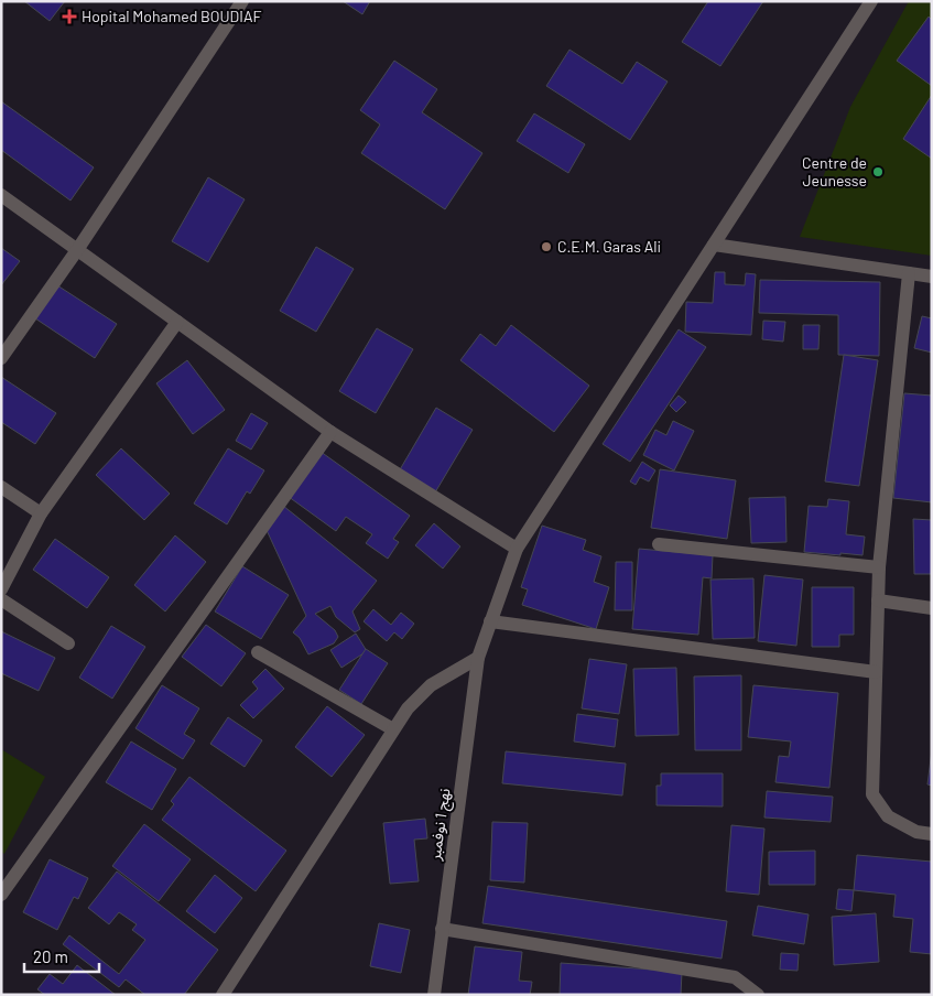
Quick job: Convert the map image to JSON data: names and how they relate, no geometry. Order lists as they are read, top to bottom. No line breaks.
{"streets":{"street":["نهج 1 نوفمبر"]},"places":{"health":["Hopital Mohamed BOUDIAF"],"other":["Centre de Jeunesse","C.E.M. Garas Ali"]},"scale_bar":"20 m"}
